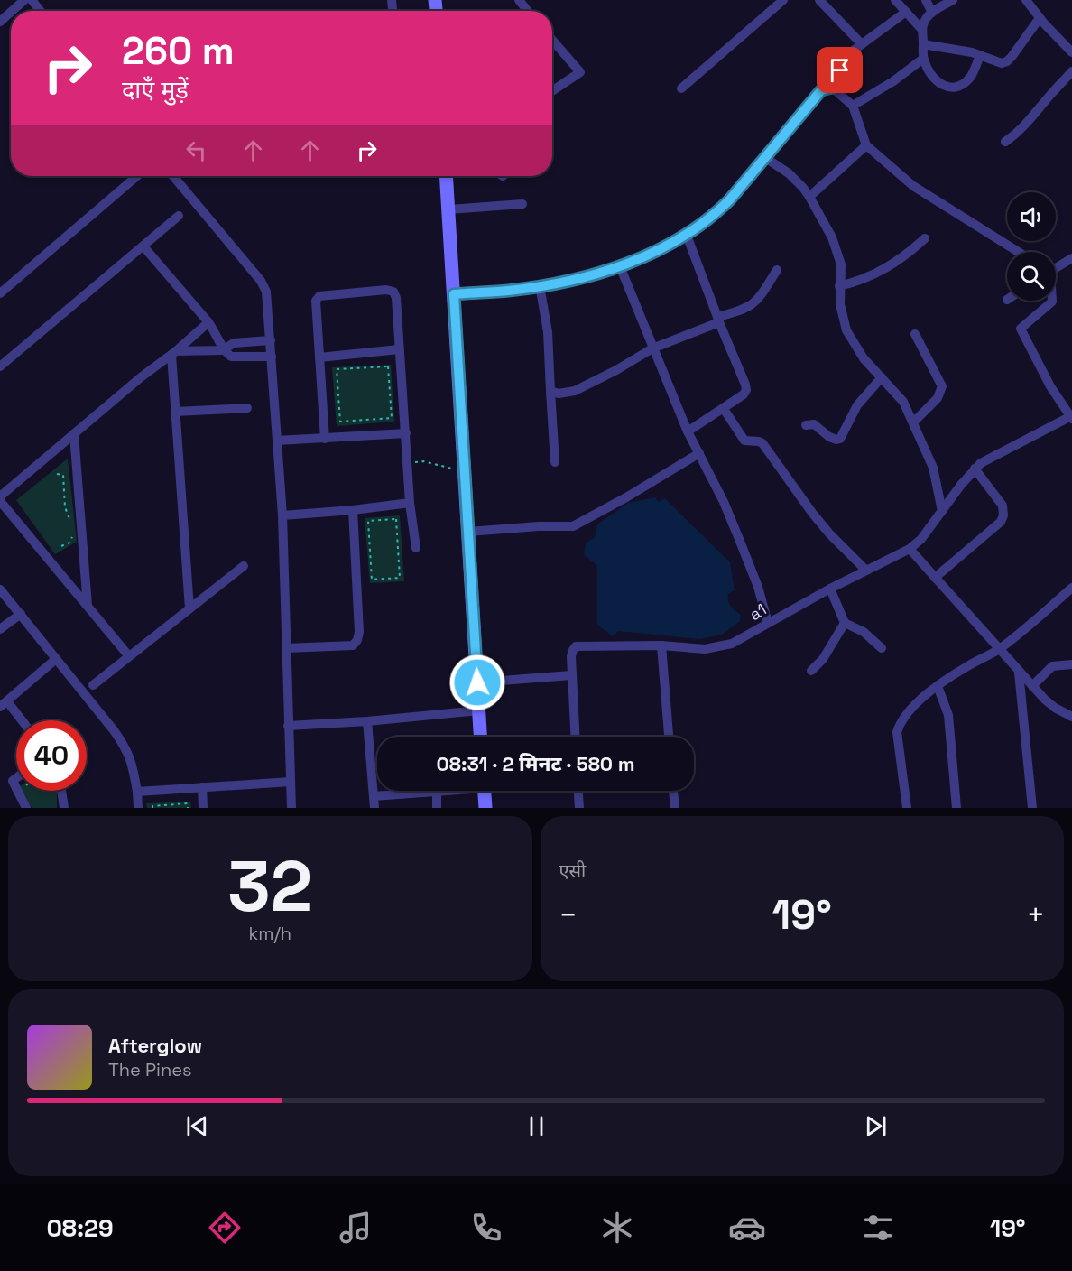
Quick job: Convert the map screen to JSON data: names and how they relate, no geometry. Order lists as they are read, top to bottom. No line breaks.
{"streets":{"street":["a1"]},"page":{"turn":["260 m","दाएँ मुड़ें"],"limit":"40","trip":"08:31 · 2 मिनट · 580 m","tile":[["32","km/h"],"एसी"],"heat":["−","19°","+"],"song":["Afterglow","The Pines"],"tabs":["08:29","19°"]}}
